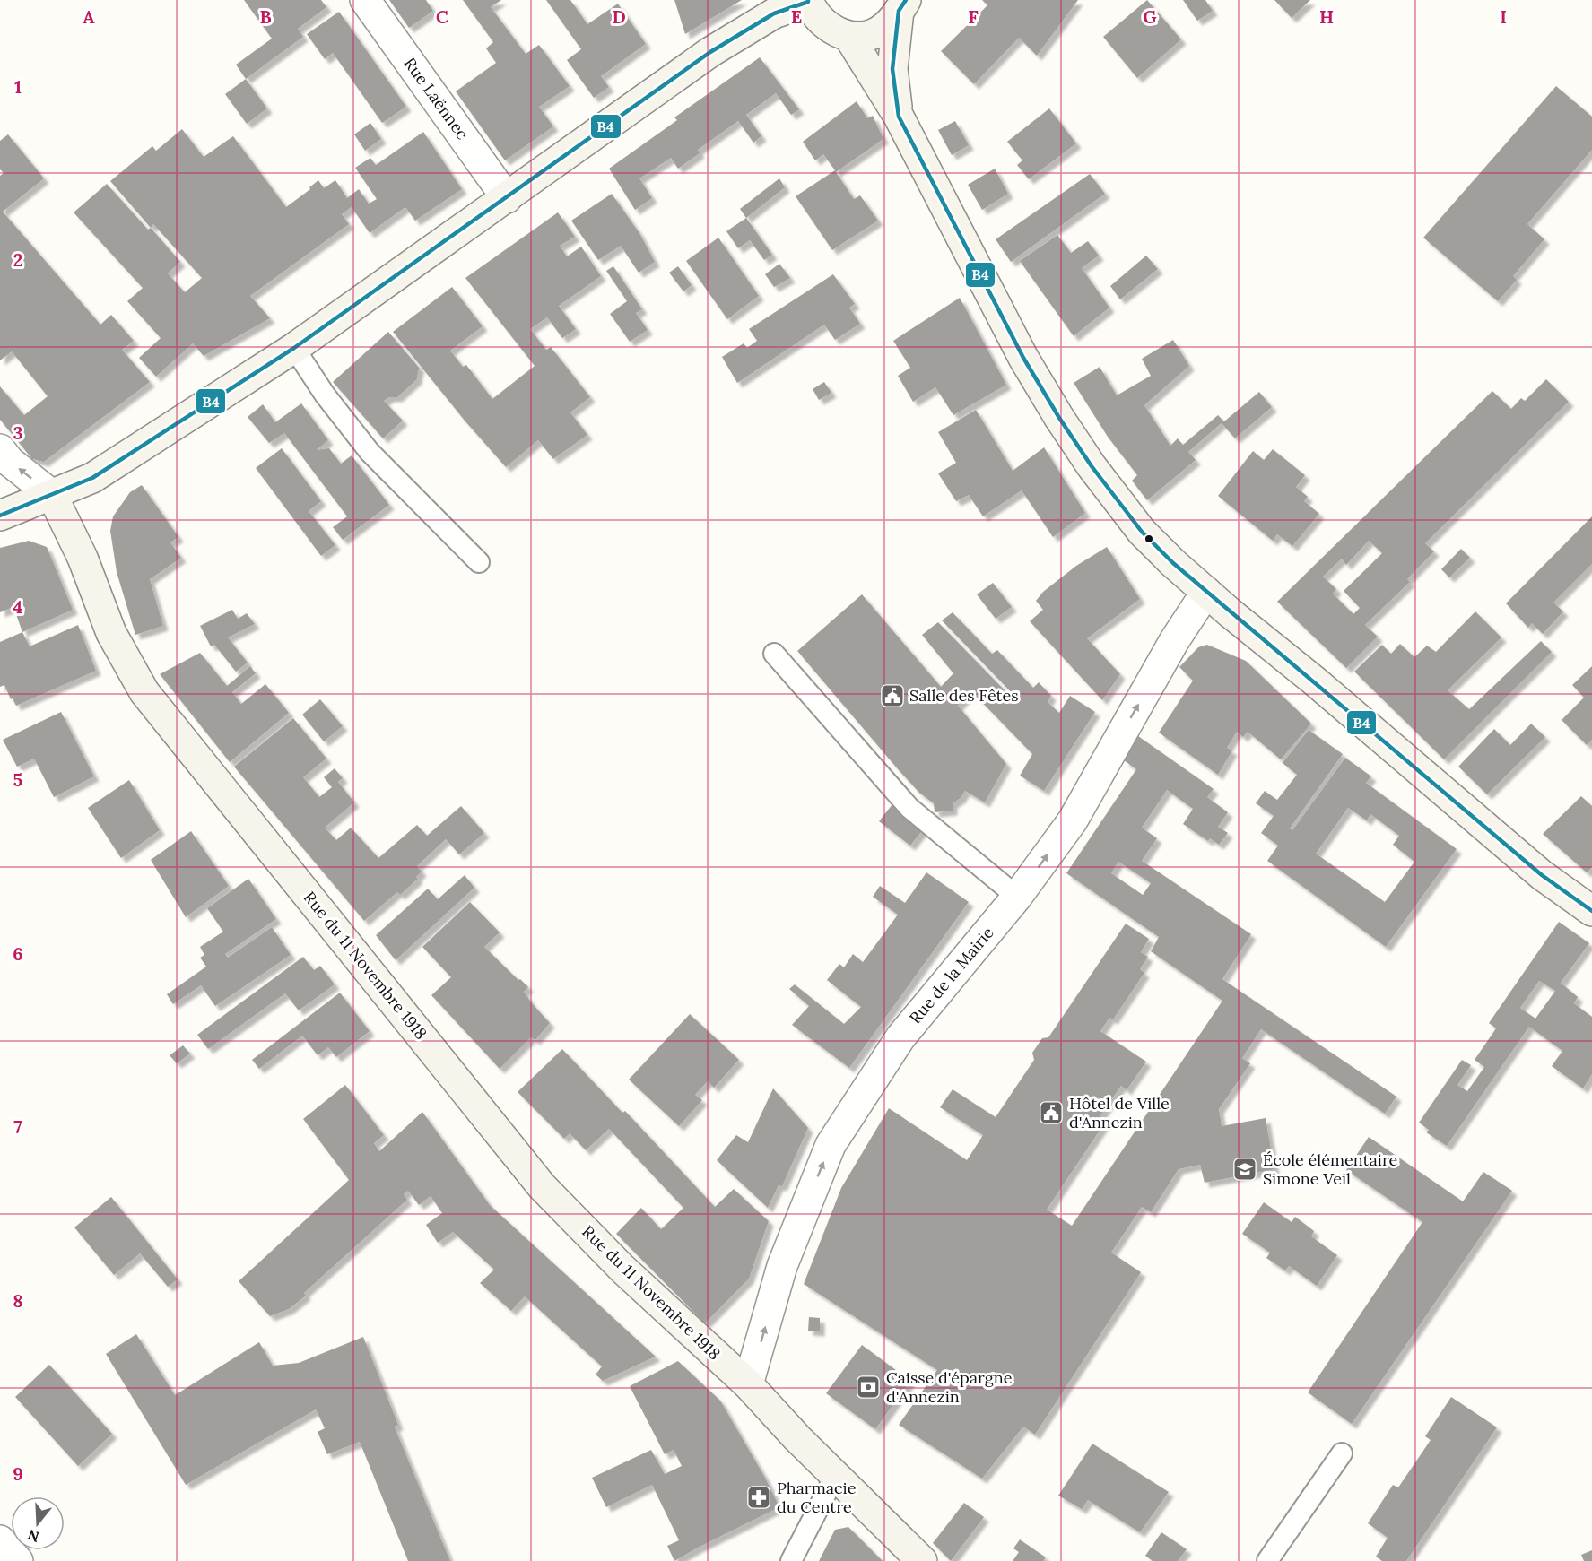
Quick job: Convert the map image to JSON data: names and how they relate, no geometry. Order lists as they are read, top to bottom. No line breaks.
{"streets":{"street":["Rue Laënnec","Rue du 11 Novembre 1918","Rue de la Mairie"]},"crossings":[["Rue du 11 Novembre 1918","Rue de la Mairie"]],"one_way":["Rue de la Mairie"],"places":{"public building":["Salle des Fêtes","Hôtel de Ville d'Annezin"],"school or university":["École élémentaire Simone Veil"],"bank":["Caisse d'épargne d'Annezin"],"pharmacy":["Pharmacie du Centre"]},"lines":["transit line B4"],"north":"bottom","grid":{"columns":["A","B","C","D","E","F","G","H","I"],"rows":["1","2","3","4","5","6","7","8","9"]}}
